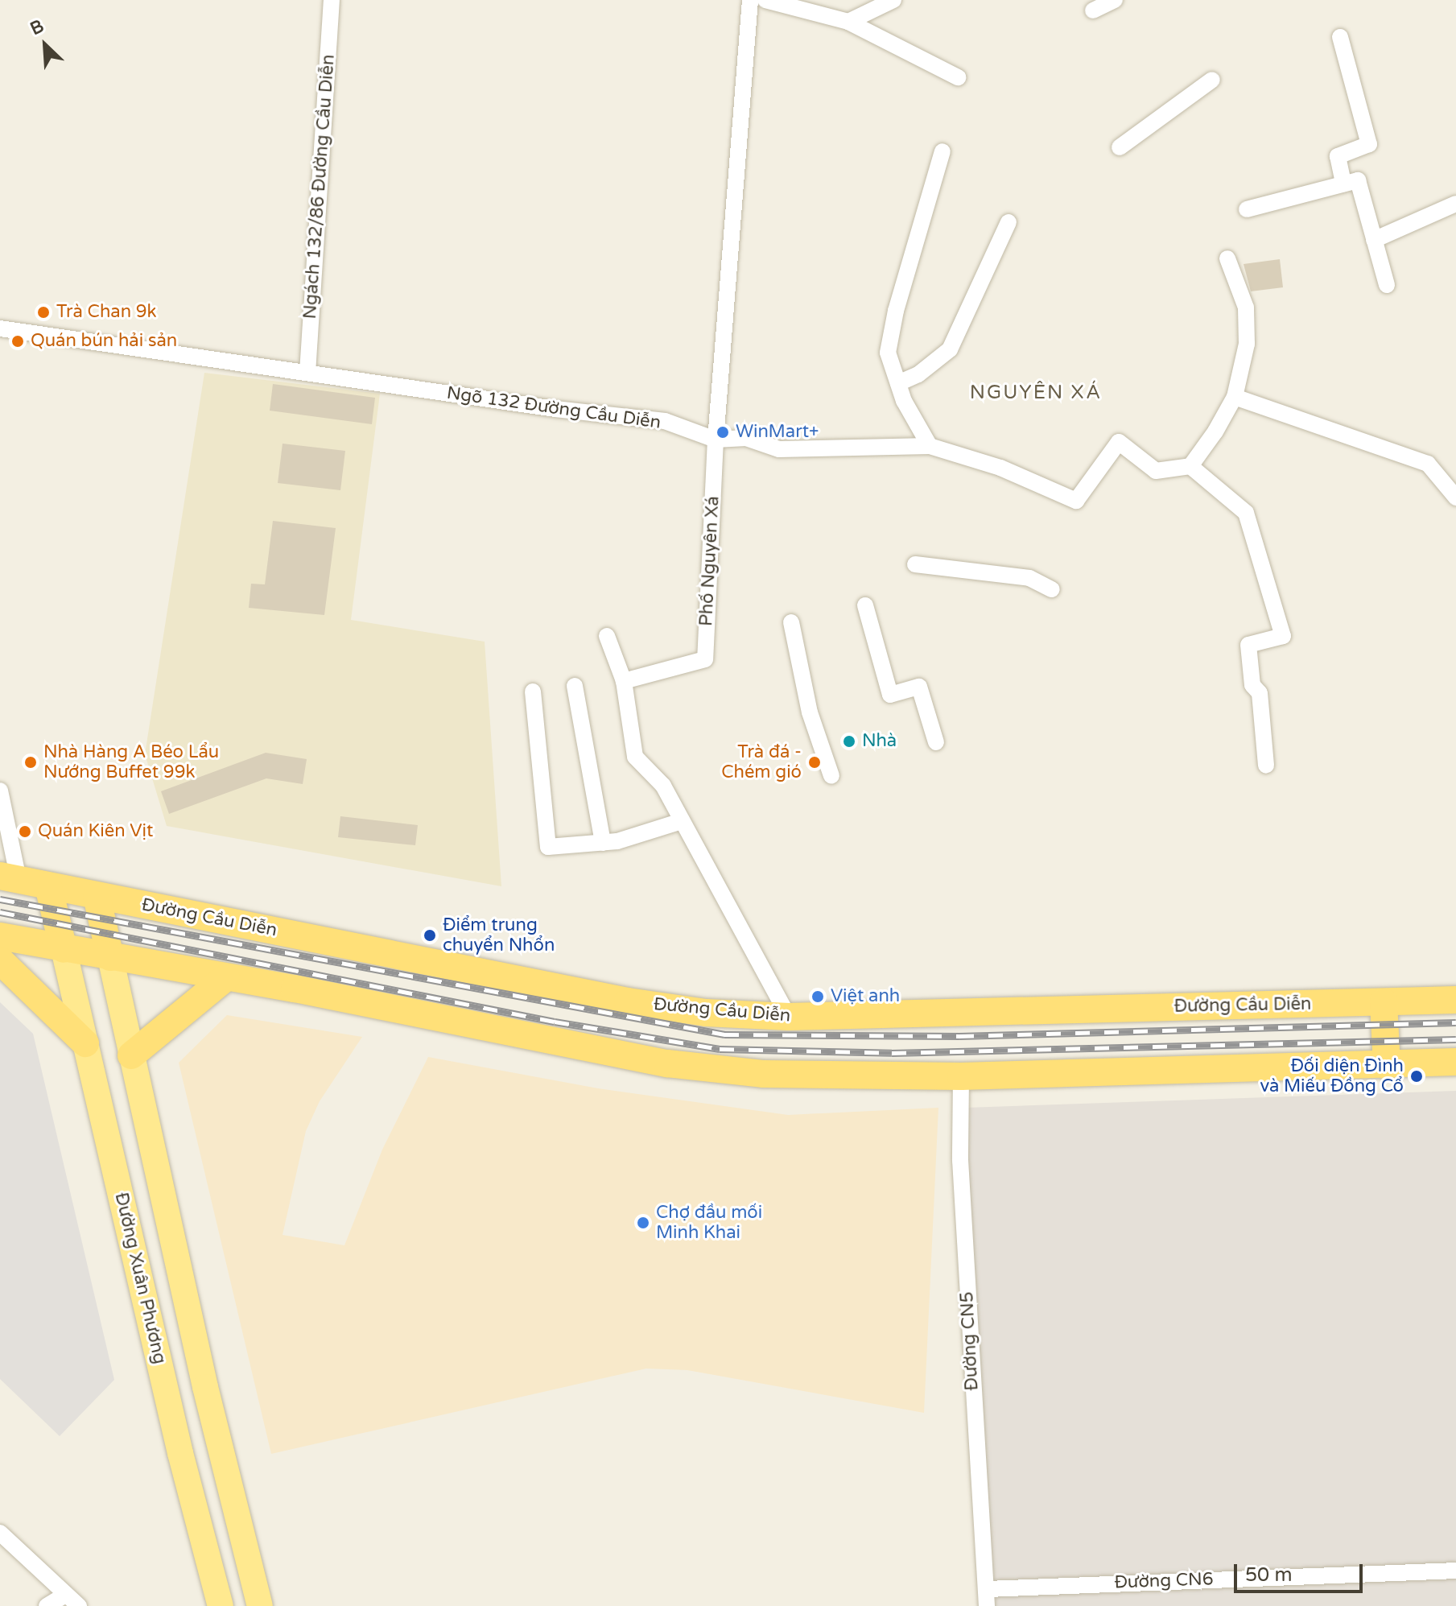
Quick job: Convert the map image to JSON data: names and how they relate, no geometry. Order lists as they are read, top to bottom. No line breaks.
{"streets":{"highway":["Đường Cầu Diễn"],"main road":["Đường Xuân Phương"],"street":["Ngách 132/86 Đường Cầu Diễn","Ngõ 132 Đường Cầu Diễn","Phố Nguyên Xá","Đường CN5","Đường CN6"]},"crossings":[["Ngách 132/86 Đường Cầu Diễn","Ngõ 132 Đường Cầu Diễn"],["Ngõ 132 Đường Cầu Diễn","Phố Nguyên Xá"],["Đường CN5","Đường CN6"]],"districts":["NGUYÊN XÁ"],"places":["Trà Chan 9k","Quán bún hải sản","WinMart+","Nhà","Nhà Hàng A Béo Lẩu Nướng Buffet 99k","Trà đá - Chém gió","Quán Kiên Vịt","Điểm trung chuyển Nhổn","Việt anh","Đối diện Đình và Miếu Đồng Cổ","Chợ đầu mối Minh Khai"],"scale_bar":"50 m","north":"top left"}
